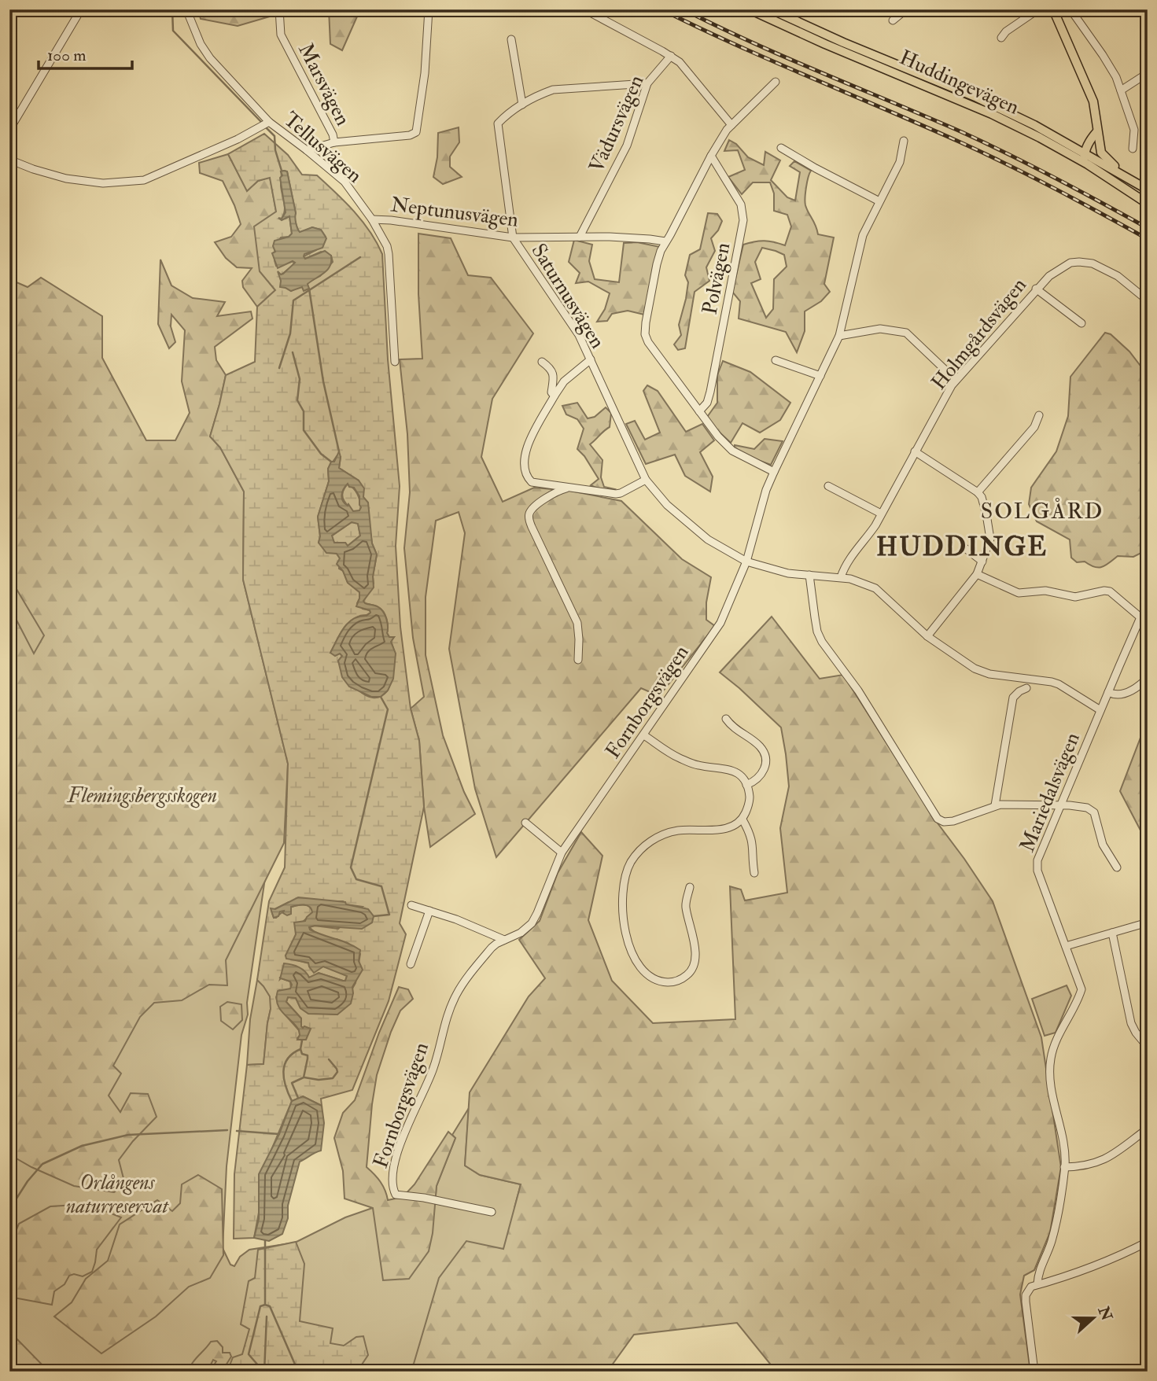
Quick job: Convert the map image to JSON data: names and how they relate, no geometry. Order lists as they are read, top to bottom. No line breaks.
{"streets":{"main road":["Huddingevägen"],"street":["Marsvägen","Vädursvägen","Tellusvägen","Neptunusvägen","Polvägen","Saturnusvägen","Holmgårdsvägen","Fornborgsvägen","Mariedalsvägen"]},"crossings":[["Vädursvägen","Neptunusvägen"],["Tellusvägen","Neptunusvägen"],["Neptunusvägen","Saturnusvägen"],["Saturnusvägen","Holmgårdsvägen"],["Saturnusvägen","Fornborgsvägen"],["Saturnusvägen","Mariedalsvägen"]],"districts":["SOLGÅRD","HUDDINGE"],"parks":["Flemingsbergsskogen","Orlångens naturreservat"],"scale_bar":"100 m","north":"right"}
